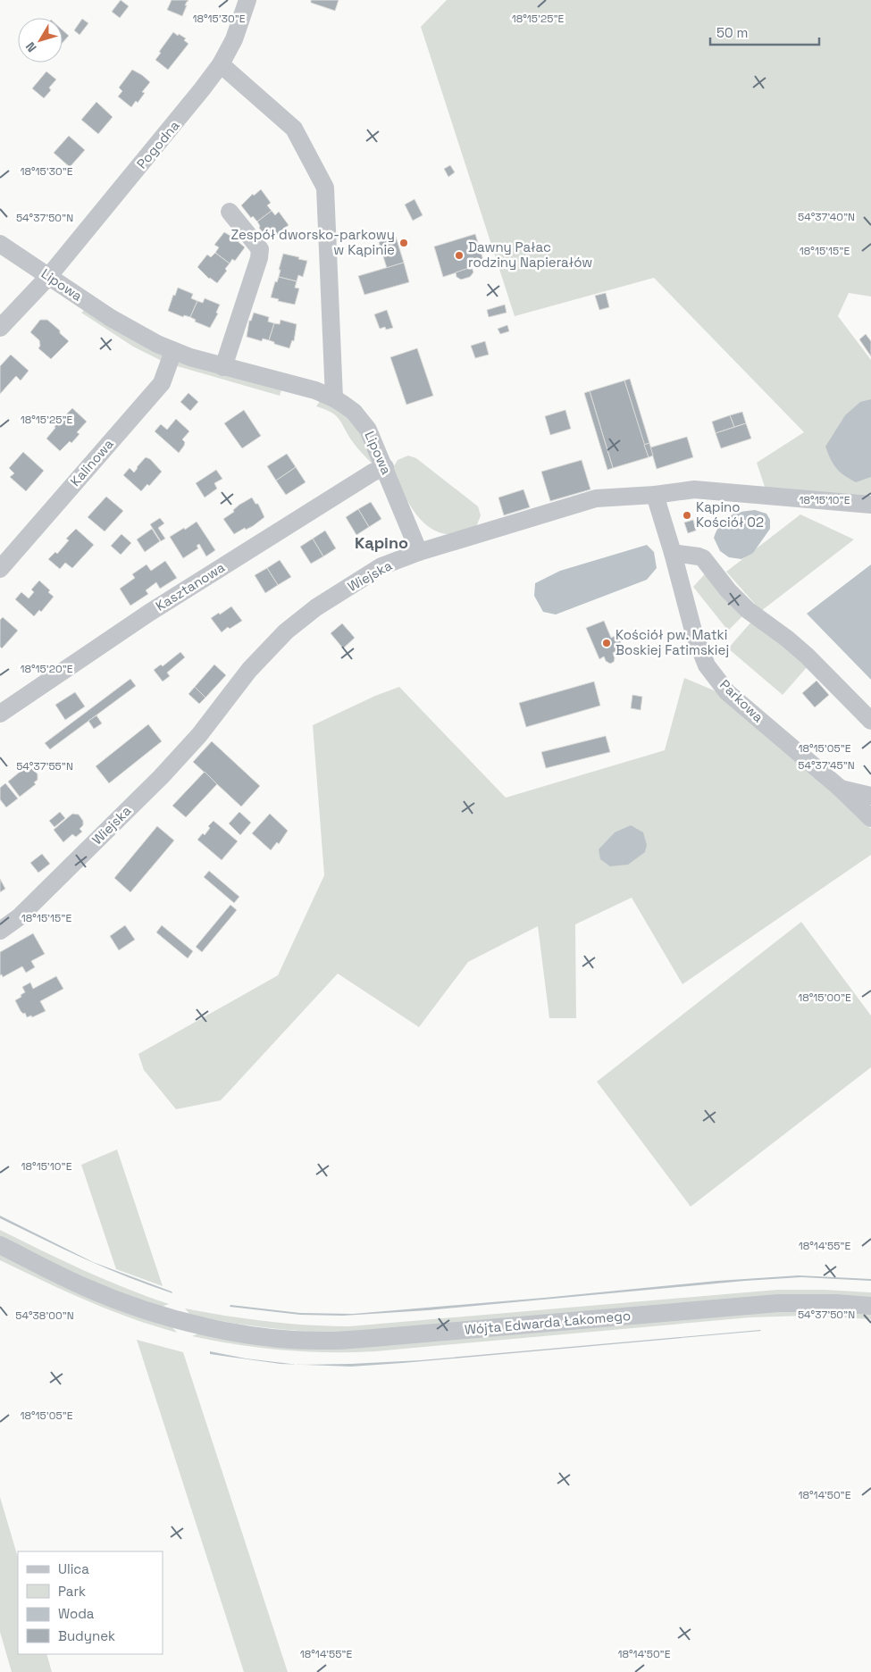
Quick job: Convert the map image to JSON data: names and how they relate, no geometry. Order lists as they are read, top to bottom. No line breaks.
{"streets":{"street":["Pogodna","Lipowa","Kalinowa","Wiejska","Kasztanowa","Parkowa","Wójta Edwarda Łakomego"]},"crossings":[["Pogodna","Lipowa"],["Lipowa","Kalinowa"],["Lipowa","Wiejska"],["Lipowa","Kasztanowa"],["Wiejska","Parkowa"]],"districts":["Kąpino"],"places":["Zespół dworsko-parkowy w Kąpinie","Dawny Pałac rodziny Napierałów","Kąpino Kościół 02","Kościół pw. Matki Boskiej Fatimskiej"],"legend":["Ulica","Park","Woda","Budynek"],"scale_bar":"50 m","north":"bottom left","coordinates":["18°15'25\"E","18°15'30\"E","54°37'40\"N","54°37'50\"N","18°15'15\"E","18°15'10\"E","18°15'20\"E","18°15'05\"E","54°37'45\"N","54°37'55\"N","18°15'00\"E","18°14'55\"E","54°38'00\"N","18°14'50\"E"]}
